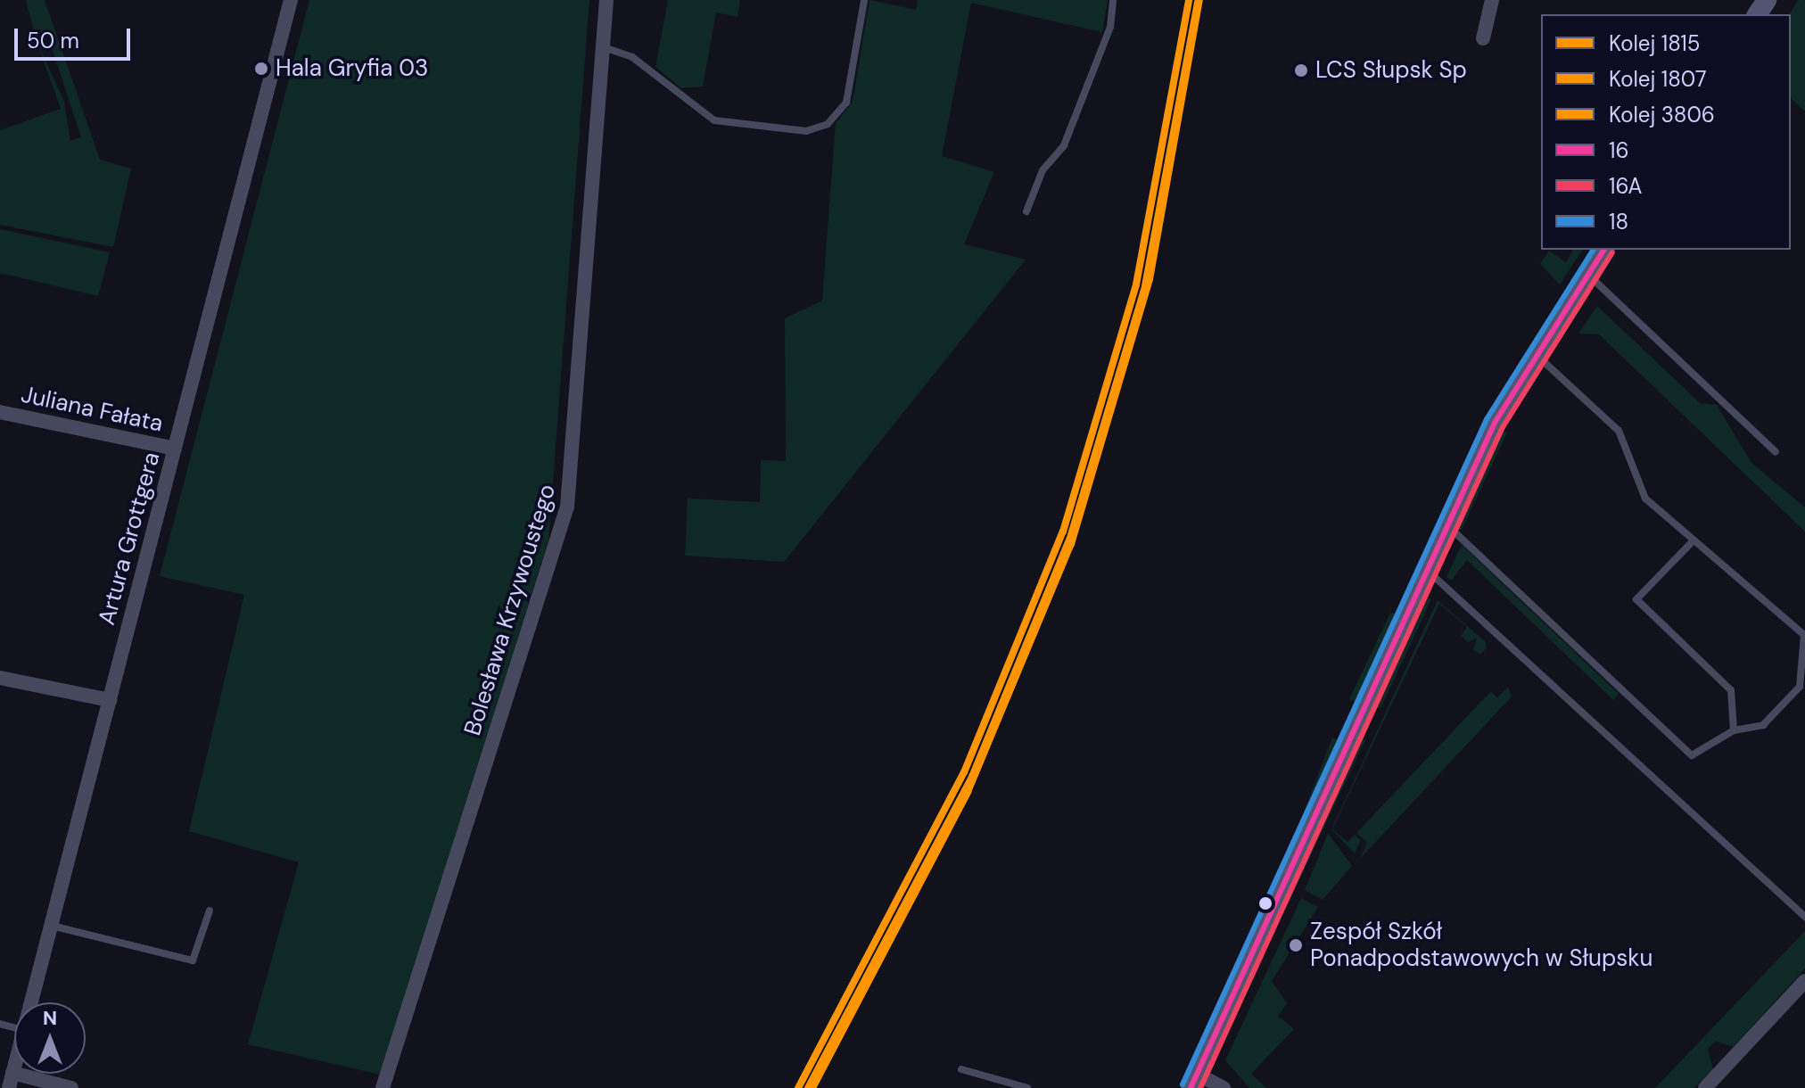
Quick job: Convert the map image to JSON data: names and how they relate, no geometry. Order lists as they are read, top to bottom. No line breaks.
{"streets":{"street":["Juliana Fałata","Artura Grottgera","Bolesława Krzywoustego"]},"crossings":[["Juliana Fałata","Artura Grottgera"]],"places":["Hala Gryfia 03","LCS Słupsk Sp","Zespół Szkół Ponadpodstawowych w Słupsku"],"lines":["rail line 1815","rail line 3806","rail line 1807","transit line 16","transit line 18","transit line 16A"],"legend":["Kolej 1815","Kolej 1807","Kolej 3806","16","16A","18"],"scale_bar":"50 m","north":"top"}
